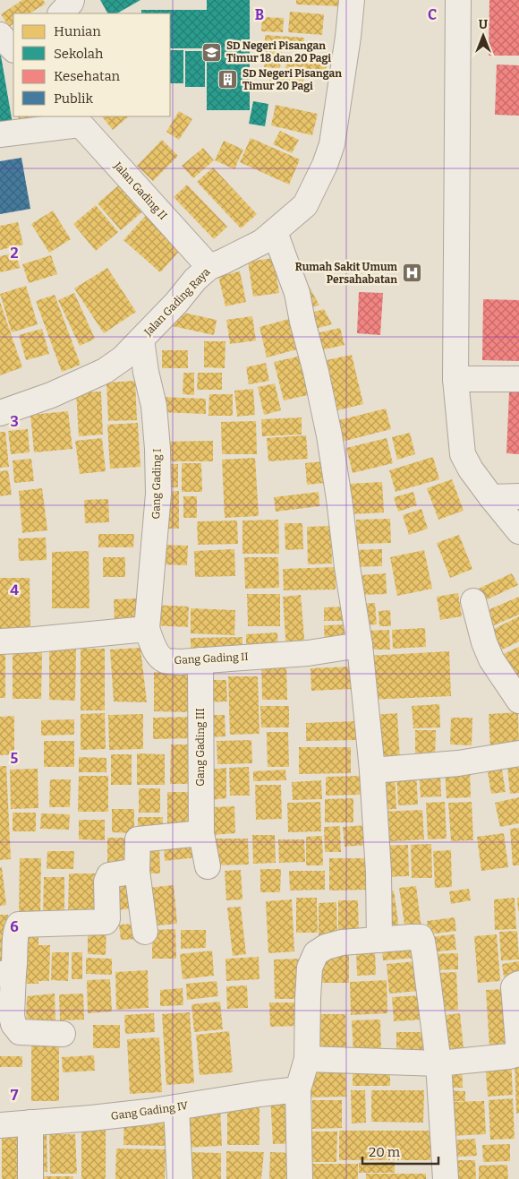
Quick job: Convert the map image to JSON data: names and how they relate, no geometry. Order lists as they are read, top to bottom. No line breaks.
{"streets":{"street":["Jalan Gading II","Jalan Gading Raya","Gang Gading I","Gang Gading II","Gang Gading III","Gang Gading IV"]},"crossings":[["Jalan Gading II","Jalan Gading Raya"],["Jalan Gading Raya","Gang Gading I"],["Gang Gading I","Gang Gading II"],["Gang Gading II","Gang Gading III"]],"places":{"school or university":["SD Negeri Pisangan Timur 18 dan 20 Pagi"],"building":["SD Negeri Pisangan Timur 20 Pagi"],"hospital":["Rumah Sakit Umum Persahabatan"]},"legend":["Hunian","Sekolah","Kesehatan","Publik"],"scale_bar":"20 m","north":"top","grid":{"columns":["B","C"],"rows":["2","3","4","5","6","7"]}}
